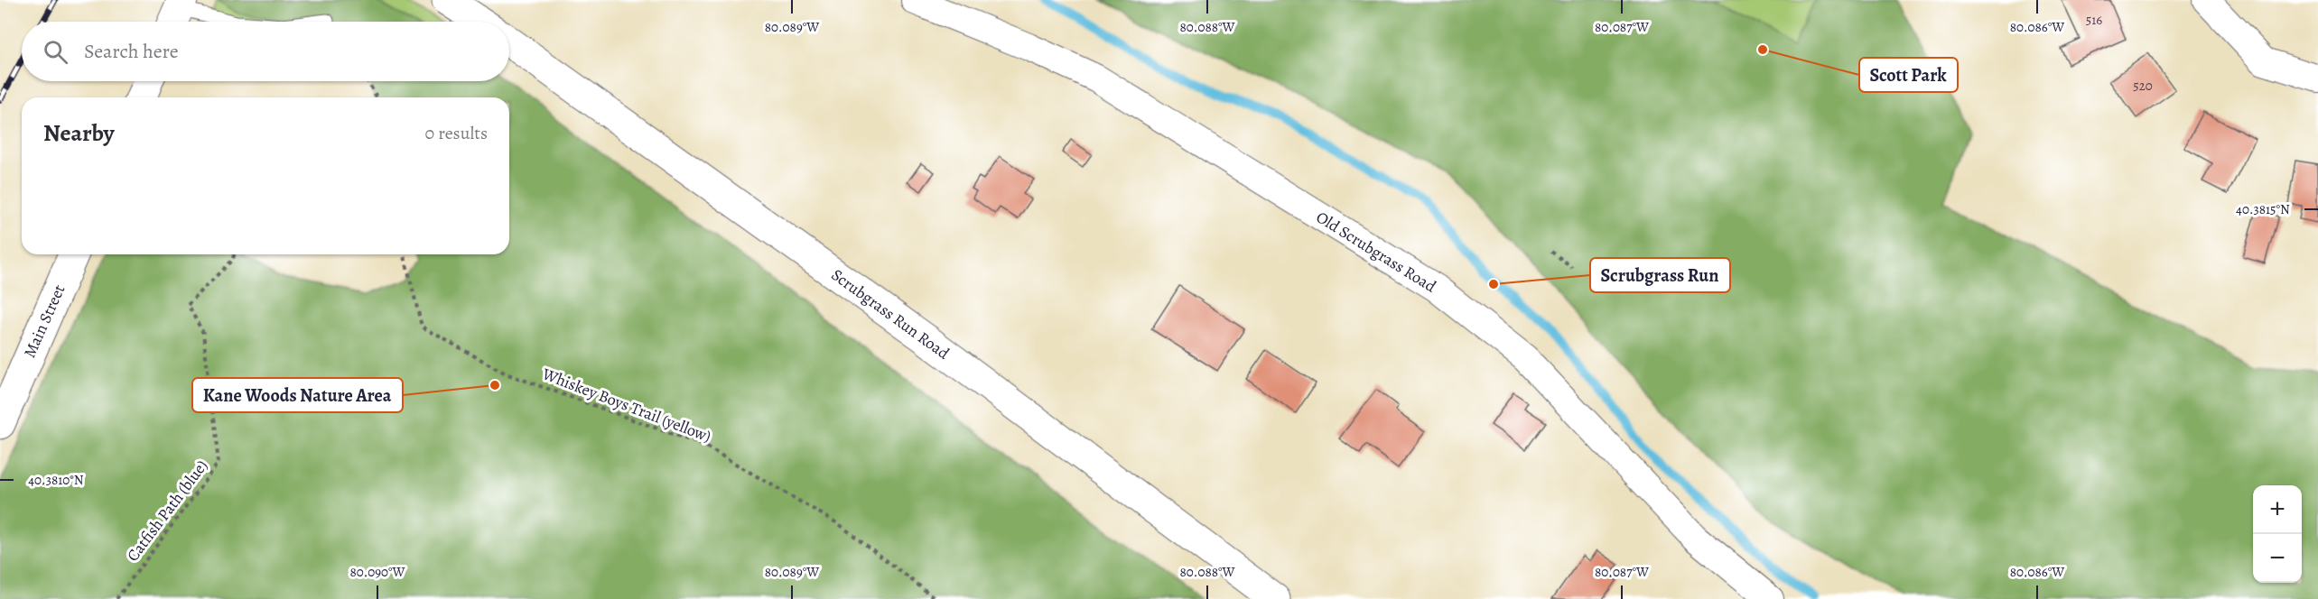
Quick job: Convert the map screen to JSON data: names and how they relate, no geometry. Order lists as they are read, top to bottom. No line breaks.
{"streets":{"street":["Old Scrubgrass Road","Scrubgrass Run Road","Main Street"],"path":["Whiskey Boys Trail (yellow)","Catfish Path (blue)"]},"places":["Scott Park","Scrubgrass Run","Kane Woods Nature Area"],"house_numbers":["516","520"],"page":{"search":"Search here","heading":["Nearby","0 results"],"map_buttons":["+","−"]},"coordinates":["80.089°W","80.088°W","80.087°W","80.086°W","40.3815°N","40.3810°N","80.090°W"]}
